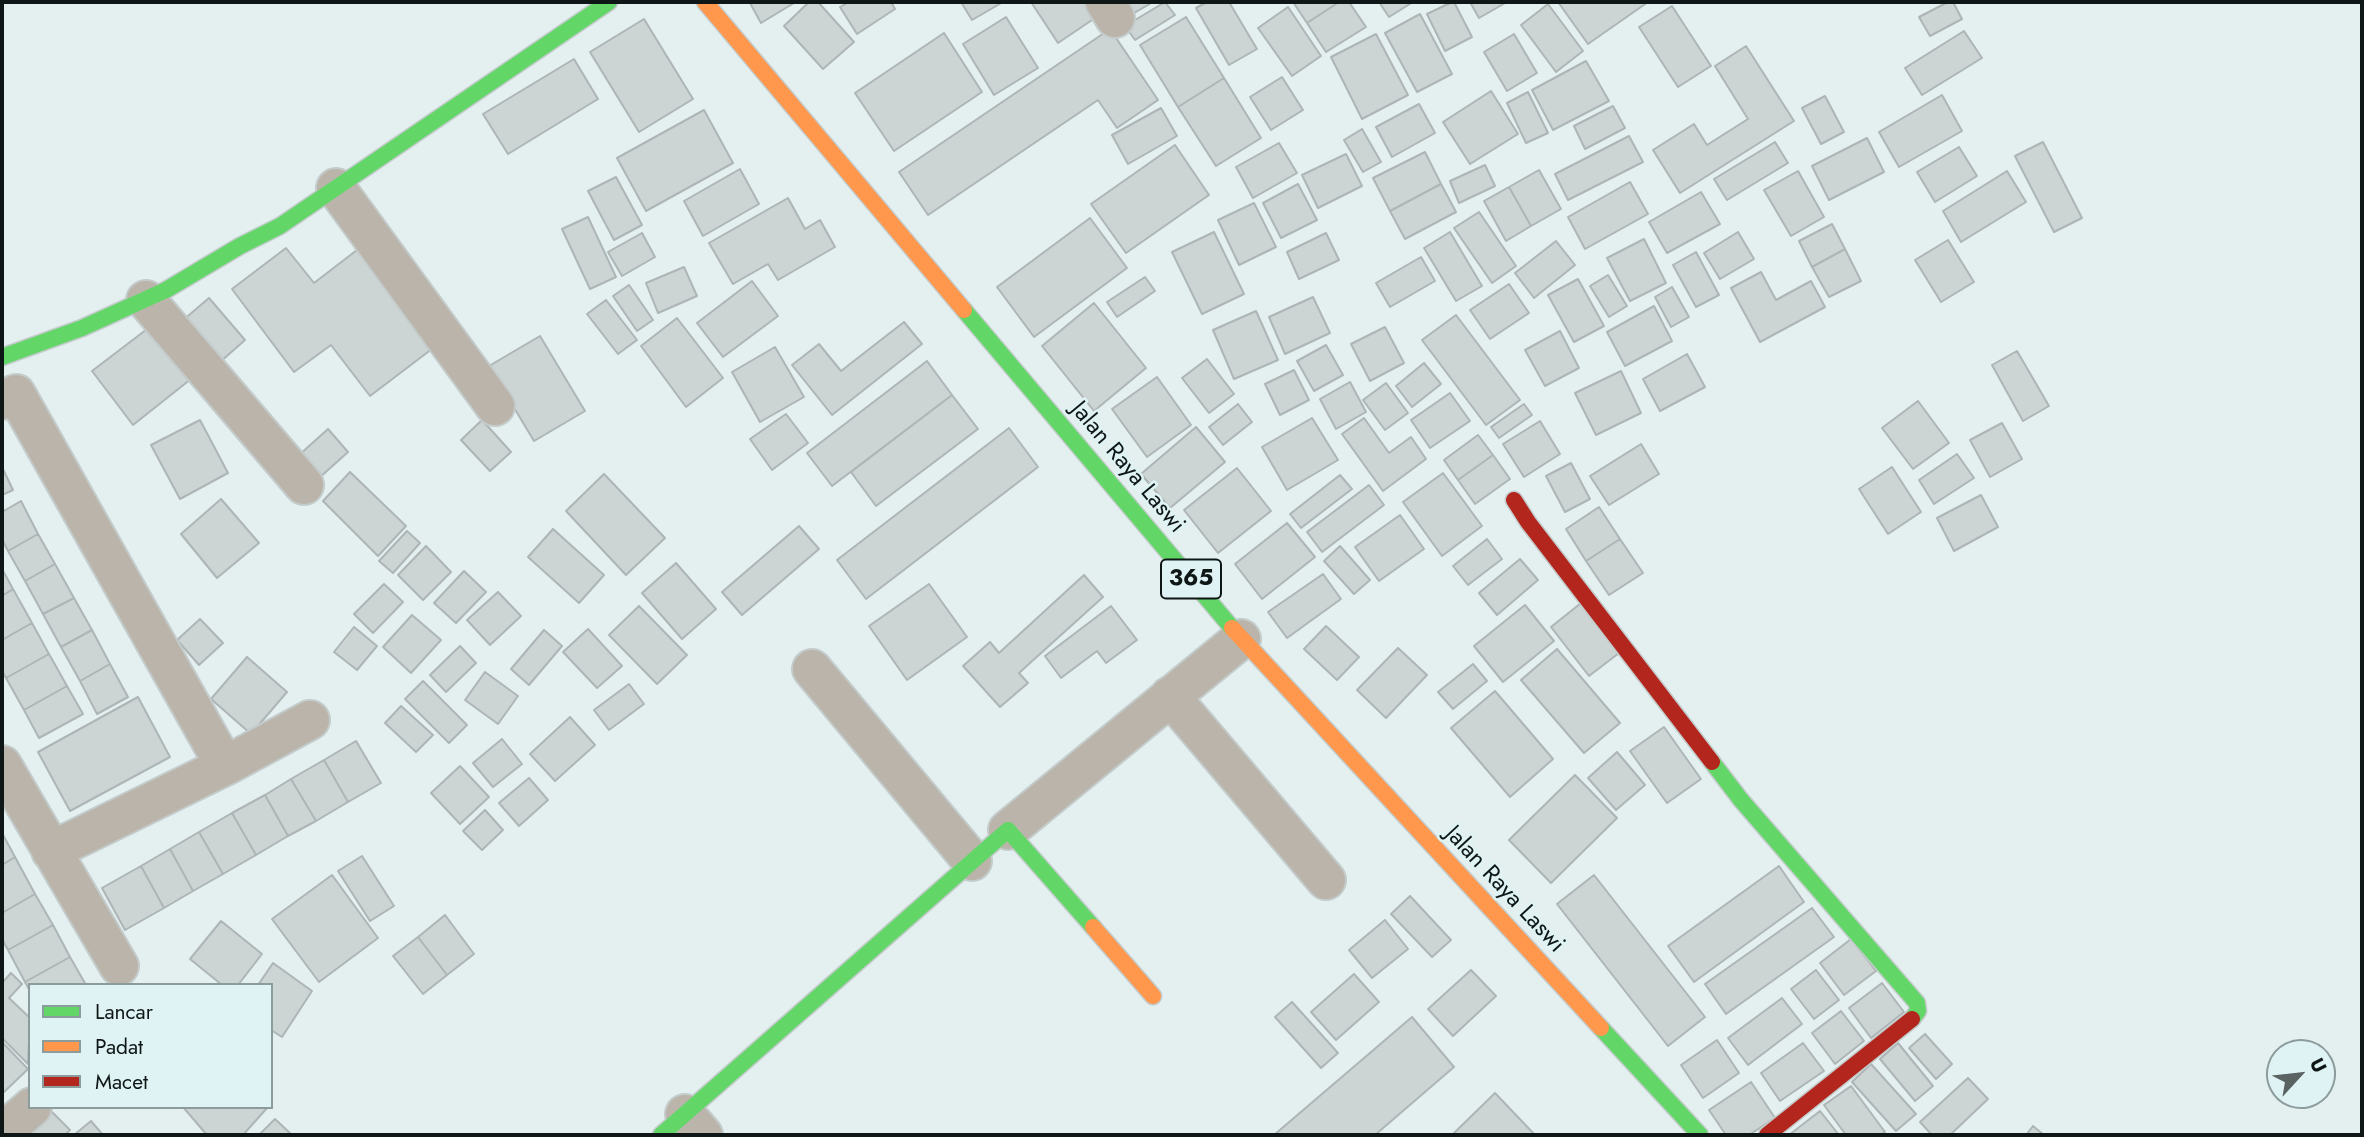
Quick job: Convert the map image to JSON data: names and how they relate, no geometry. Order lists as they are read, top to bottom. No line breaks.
{"streets":{"street":["Jalan Raya Laswi","365"]},"legend":["Lancar","Padat","Macet"],"north":"top right"}
